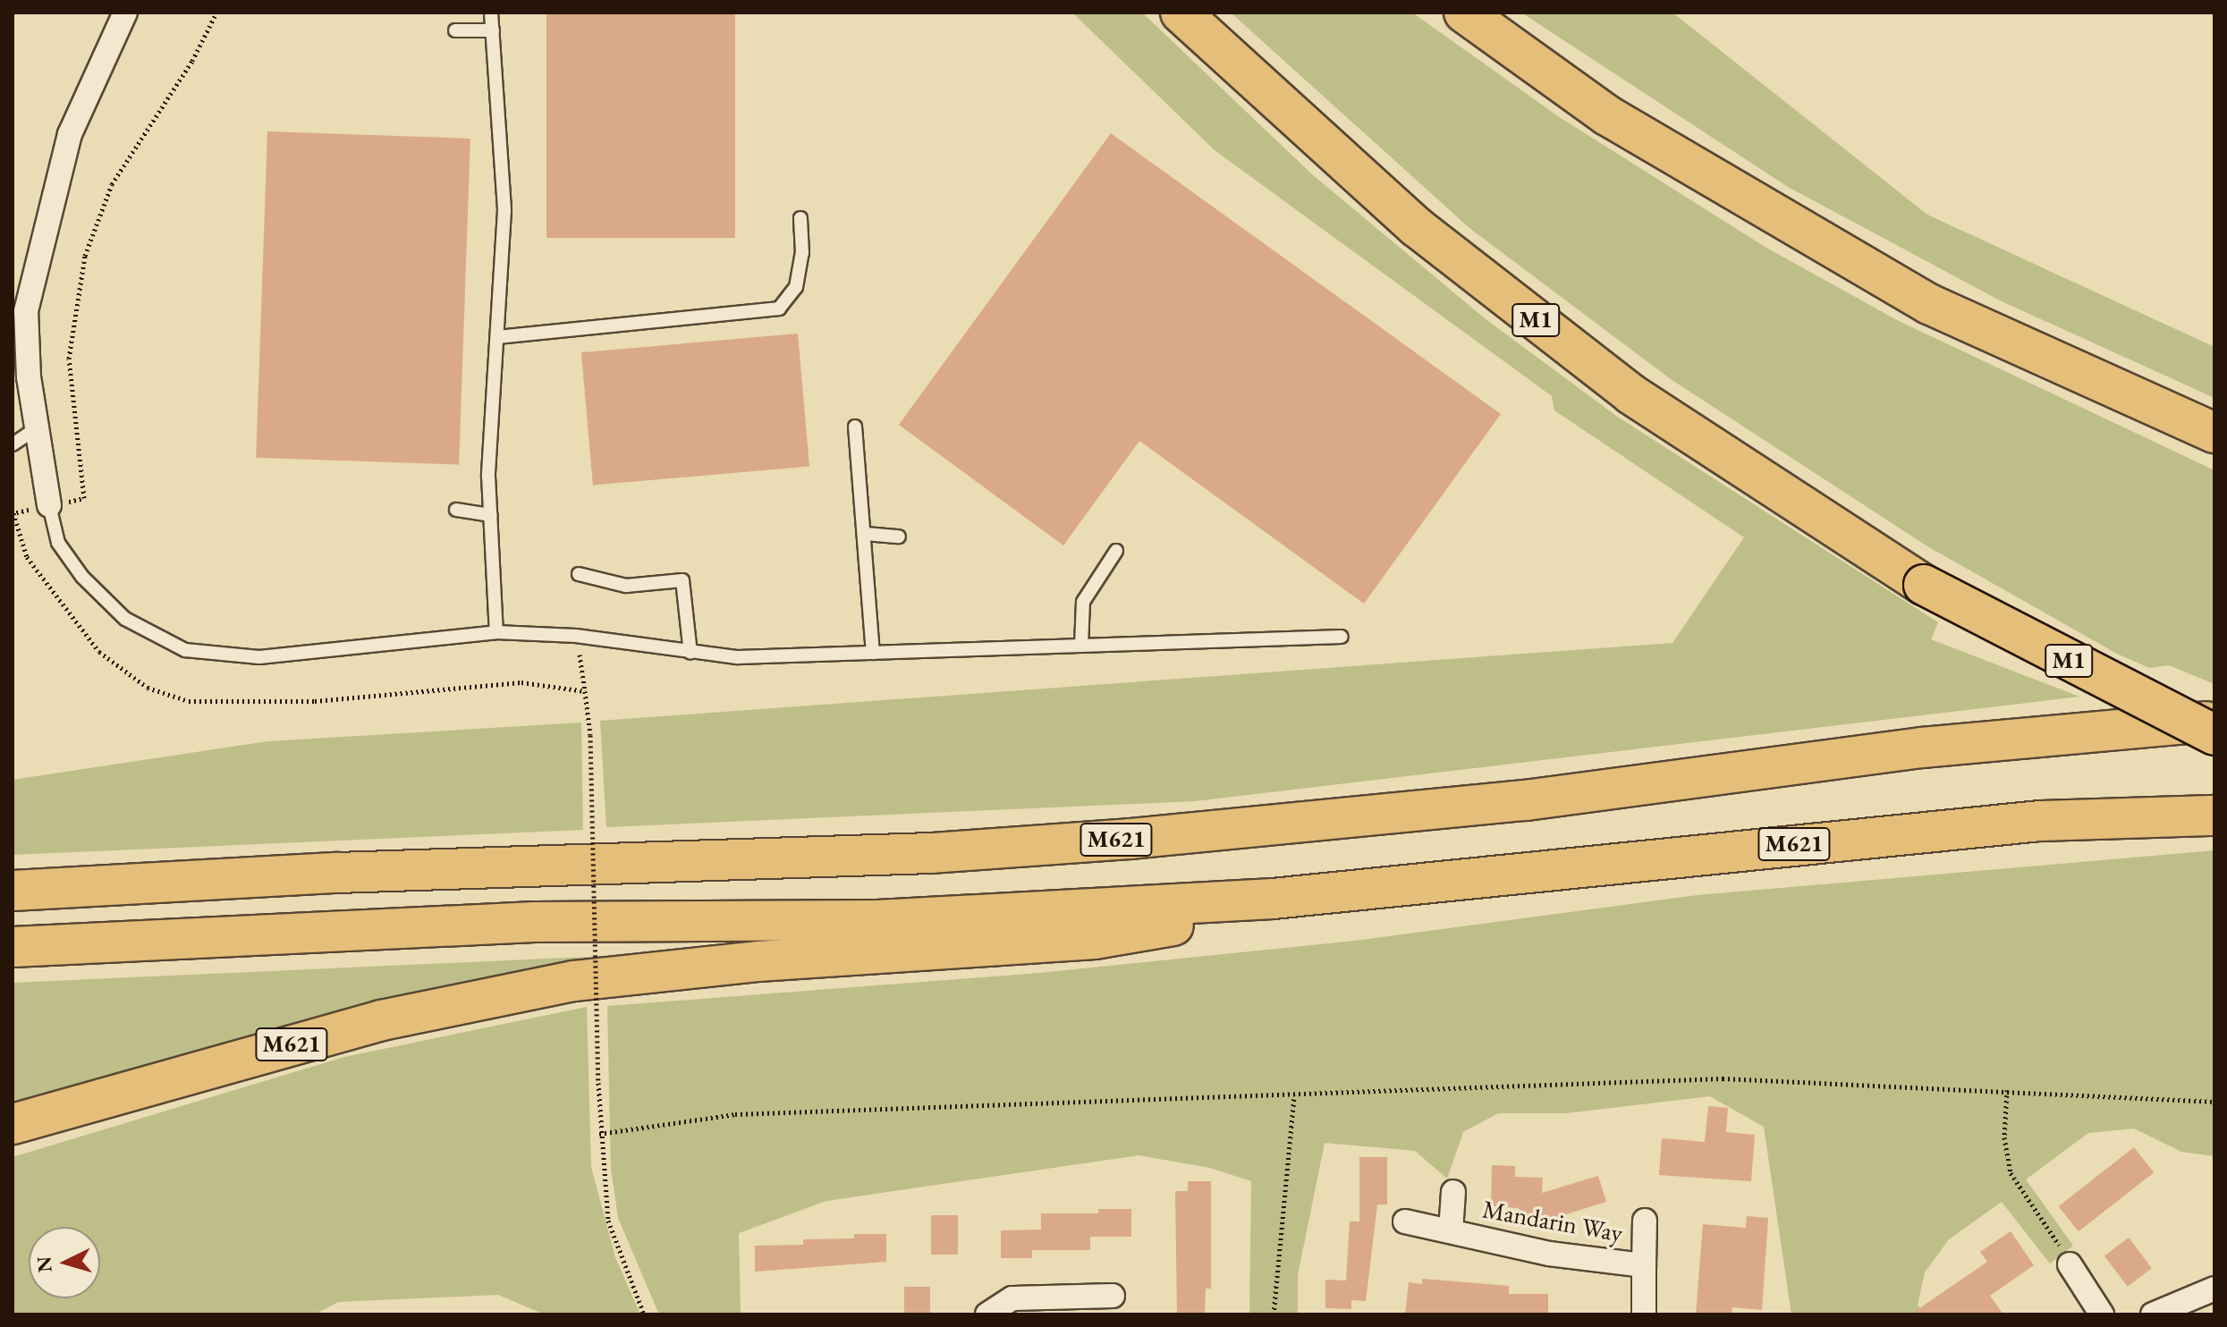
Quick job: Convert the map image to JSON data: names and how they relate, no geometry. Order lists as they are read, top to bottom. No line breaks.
{"streets":{"highway":["M1","M621"],"street":["Mandarin Way"]},"north":"left"}
